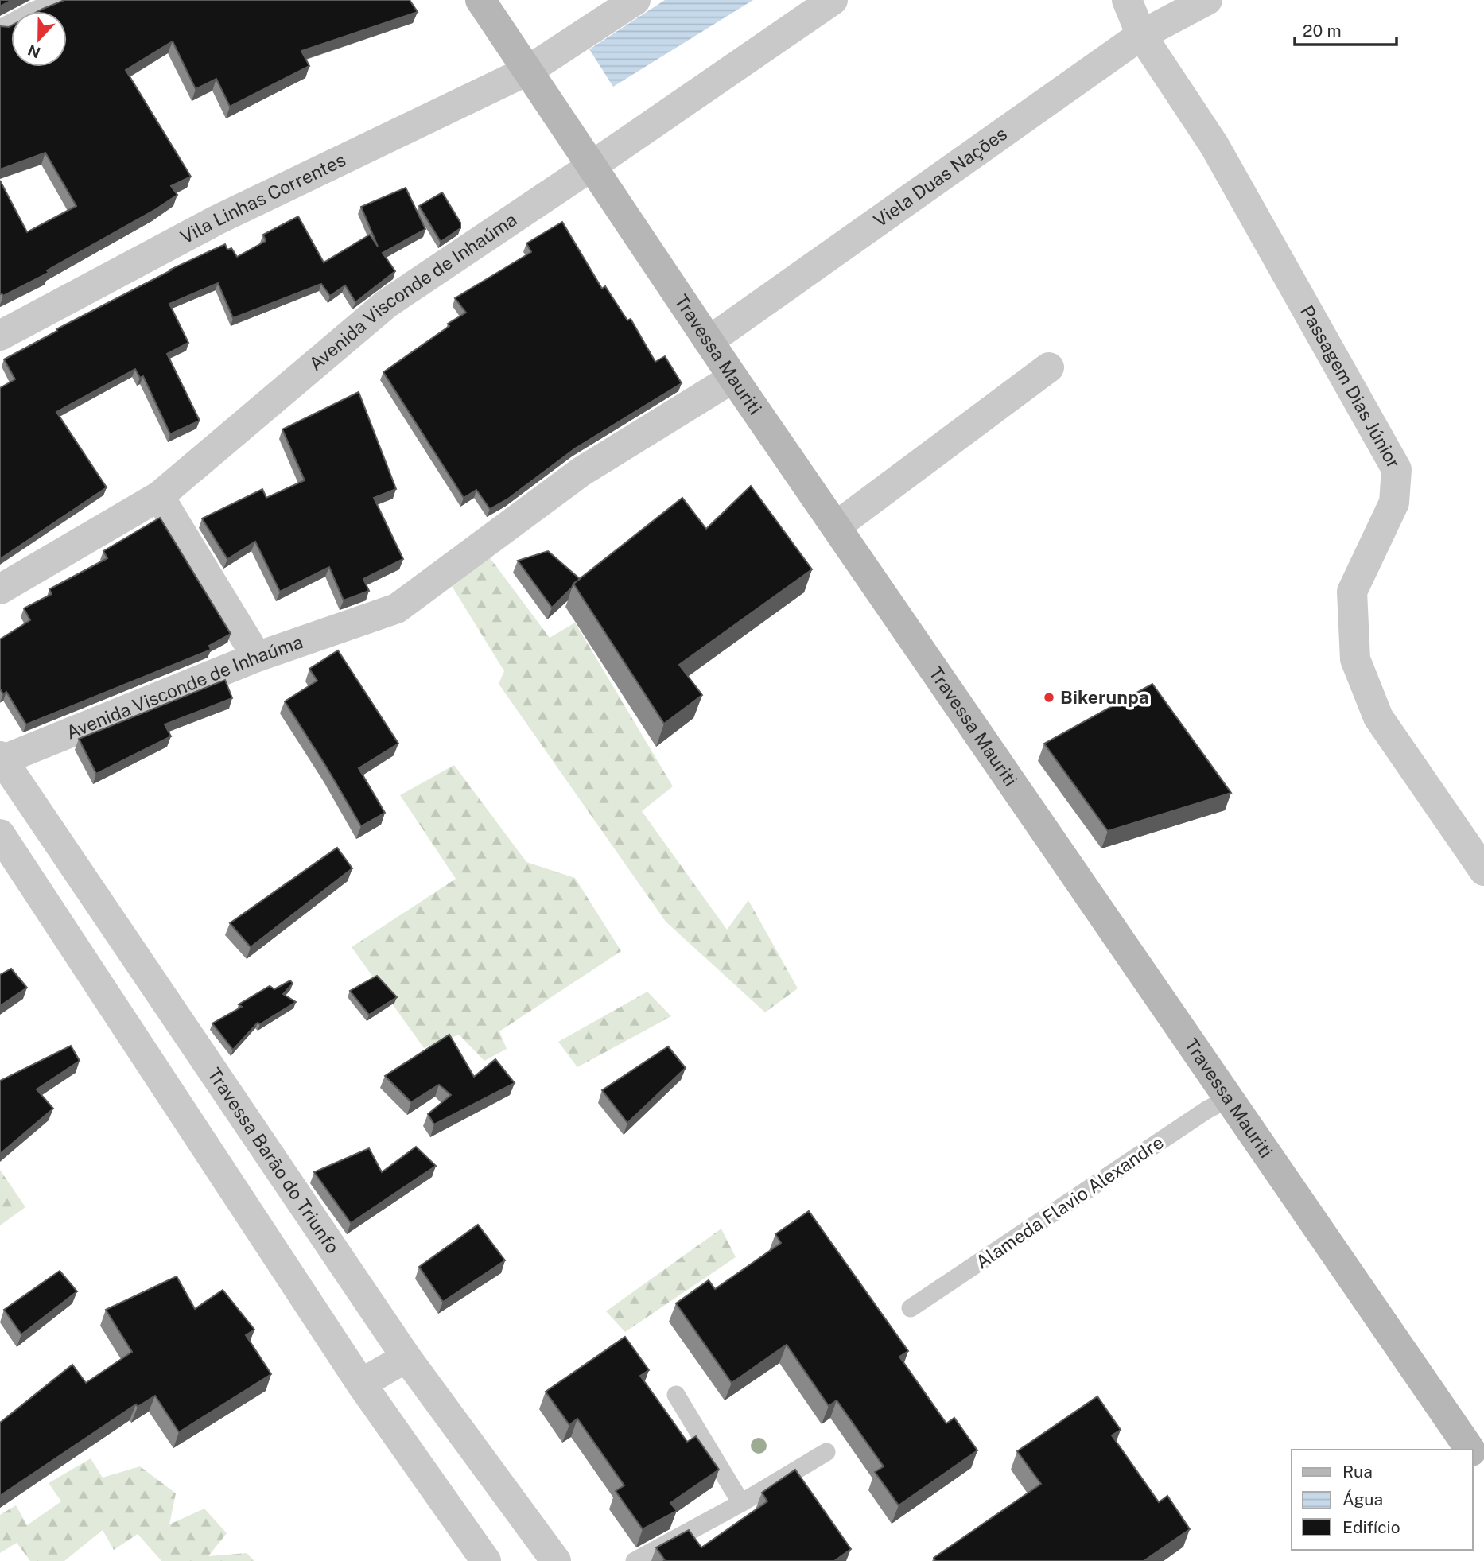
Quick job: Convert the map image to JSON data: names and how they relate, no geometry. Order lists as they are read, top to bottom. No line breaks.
{"streets":{"main road":["Travessa Mauriti"],"street":["Viela Duas Nações","Vila Linhas Correntes","Avenida Visconde de Inhaúma","Passagem Dias Júnior","Travessa Barão do Triunfo"],"lane":["Alameda Flavio Alexandre"]},"crossings":[["Viela Duas Nações","Travessa Mauriti"],["Viela Duas Nações","Passagem Dias Júnior"],["Vila Linhas Correntes","Travessa Mauriti"],["Avenida Visconde de Inhaúma","Travessa Mauriti"],["Avenida Visconde de Inhaúma","Travessa Barão do Triunfo"],["Travessa Mauriti","Alameda Flavio Alexandre"]],"places":["Bikerunpa"],"legend":["Rua","Água","Edifício"],"scale_bar":"20 m","north":"bottom"}
